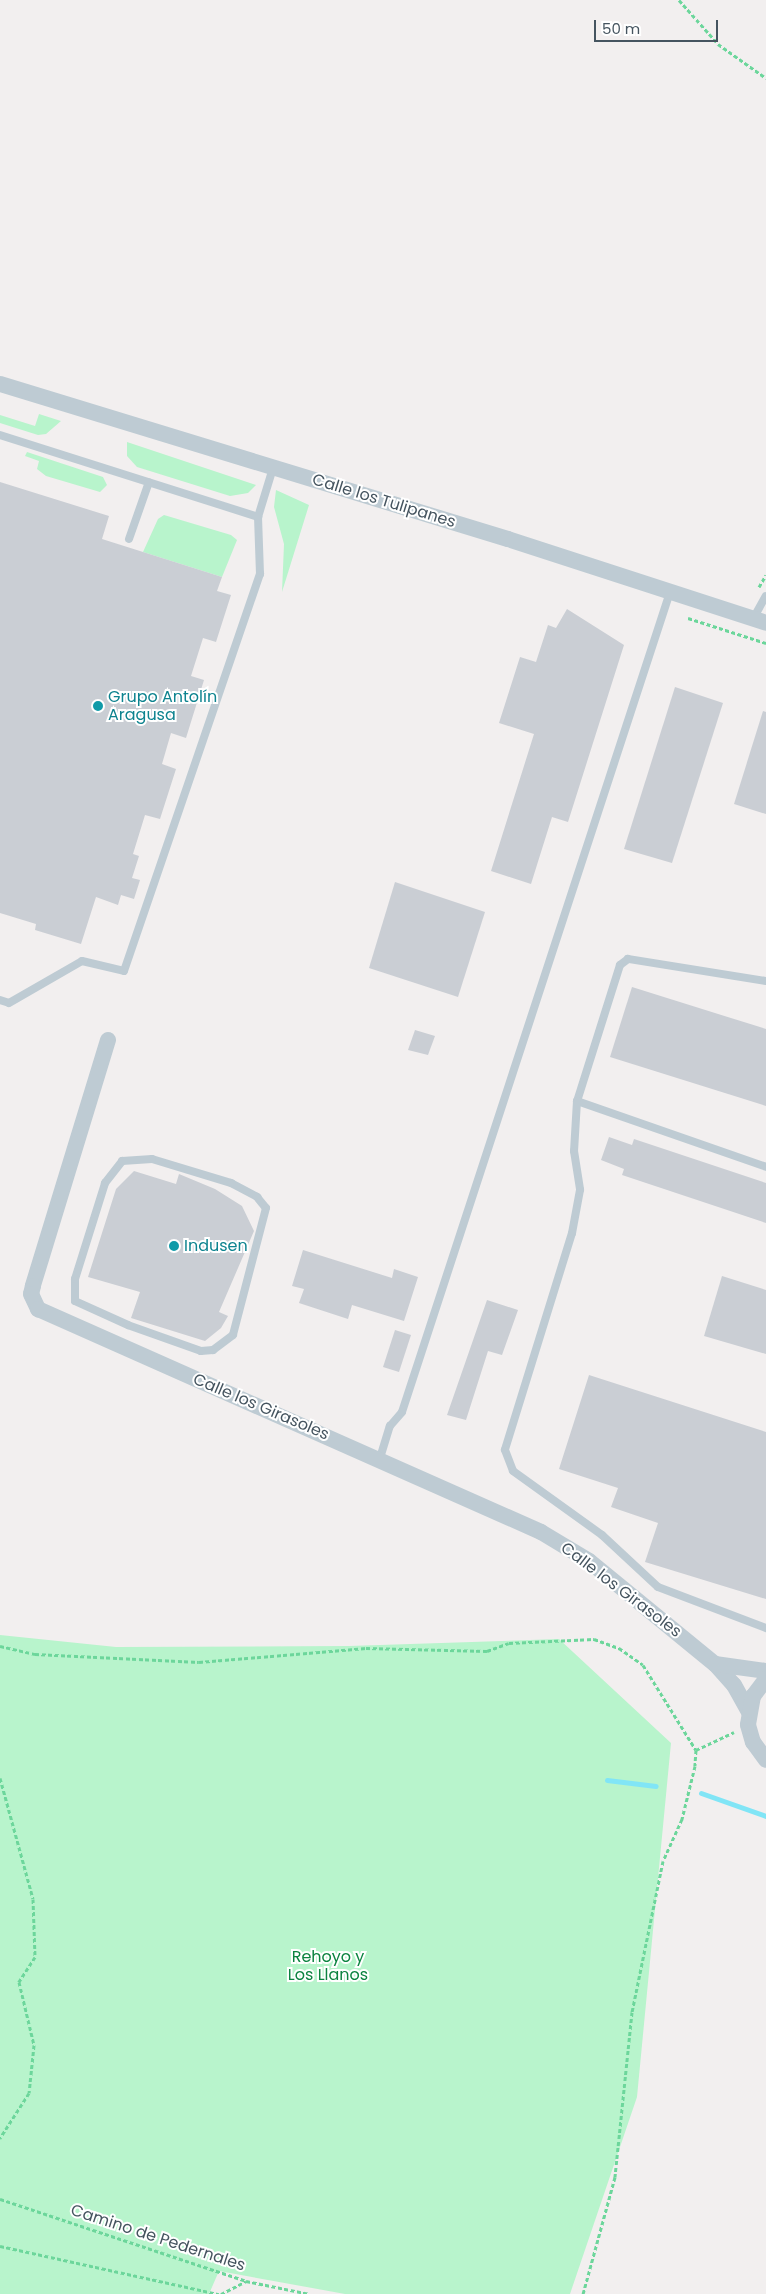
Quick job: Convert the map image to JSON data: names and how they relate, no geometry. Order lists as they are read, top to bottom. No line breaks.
{"streets":{"street":["Calle los Tulipanes","Calle los Girasoles"],"path":["Camino de Pedernales"]},"parks":["Rehoyo y Los Llanos"],"places":["Grupo Antolín Aragusa","Indusen"],"scale_bar":"50 m"}
